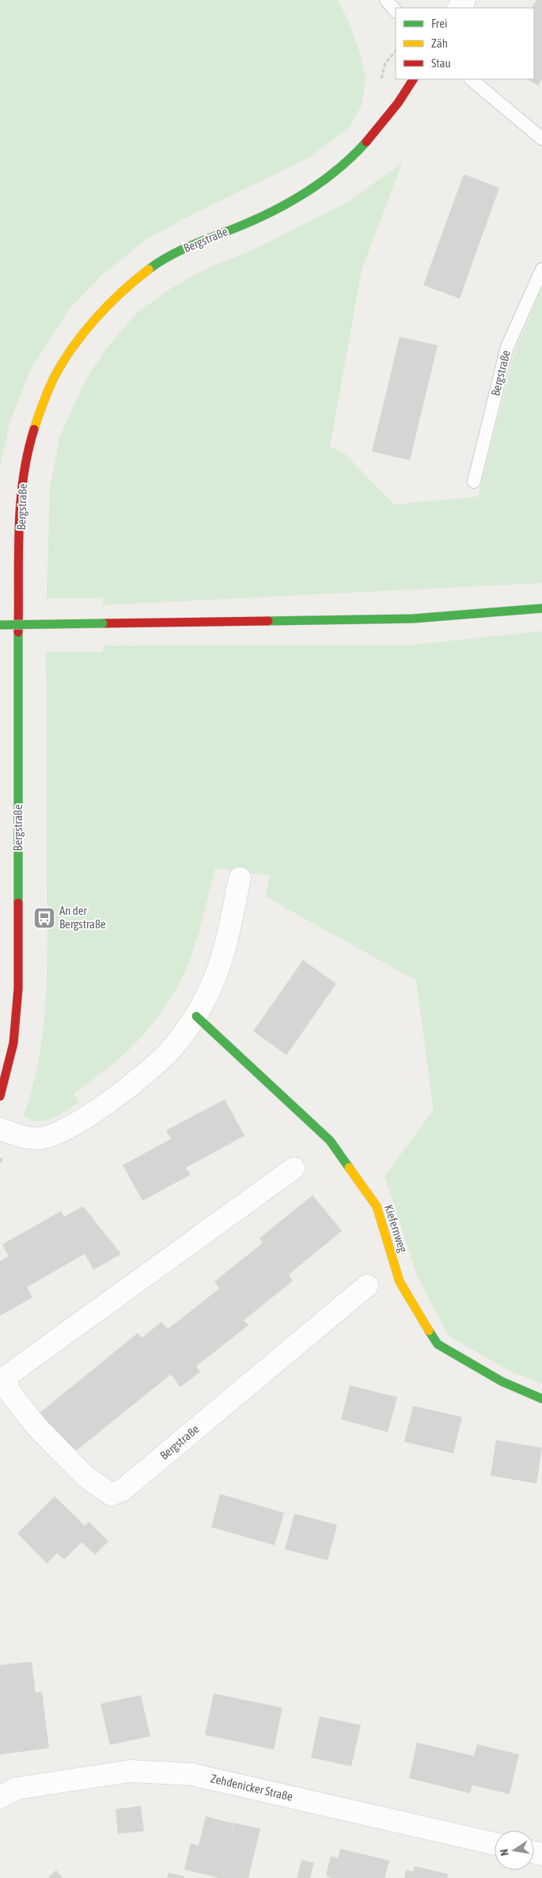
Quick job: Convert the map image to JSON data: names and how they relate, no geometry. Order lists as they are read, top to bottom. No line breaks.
{"streets":{"street":["Bergstraße","Kiefernweg","Zehdenicker Straße"]},"places":{"bus stop":["An der Bergstraße"]},"legend":["Frei","Zäh","Stau"],"north":"left"}
